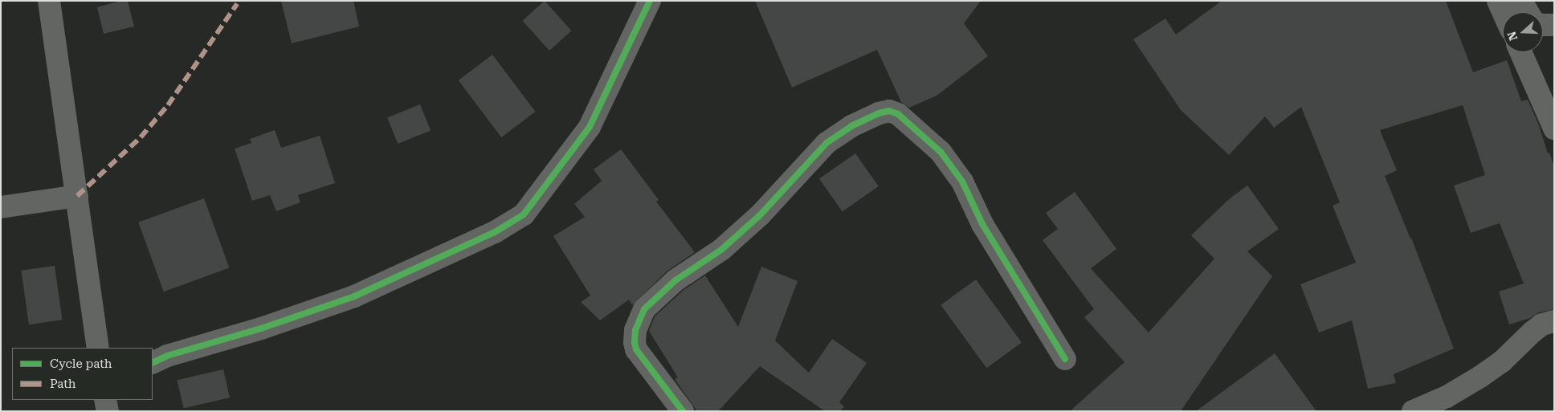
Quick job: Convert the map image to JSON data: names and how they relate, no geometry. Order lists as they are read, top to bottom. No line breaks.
{"legend":["Cycle path","Path"],"north":"left"}
